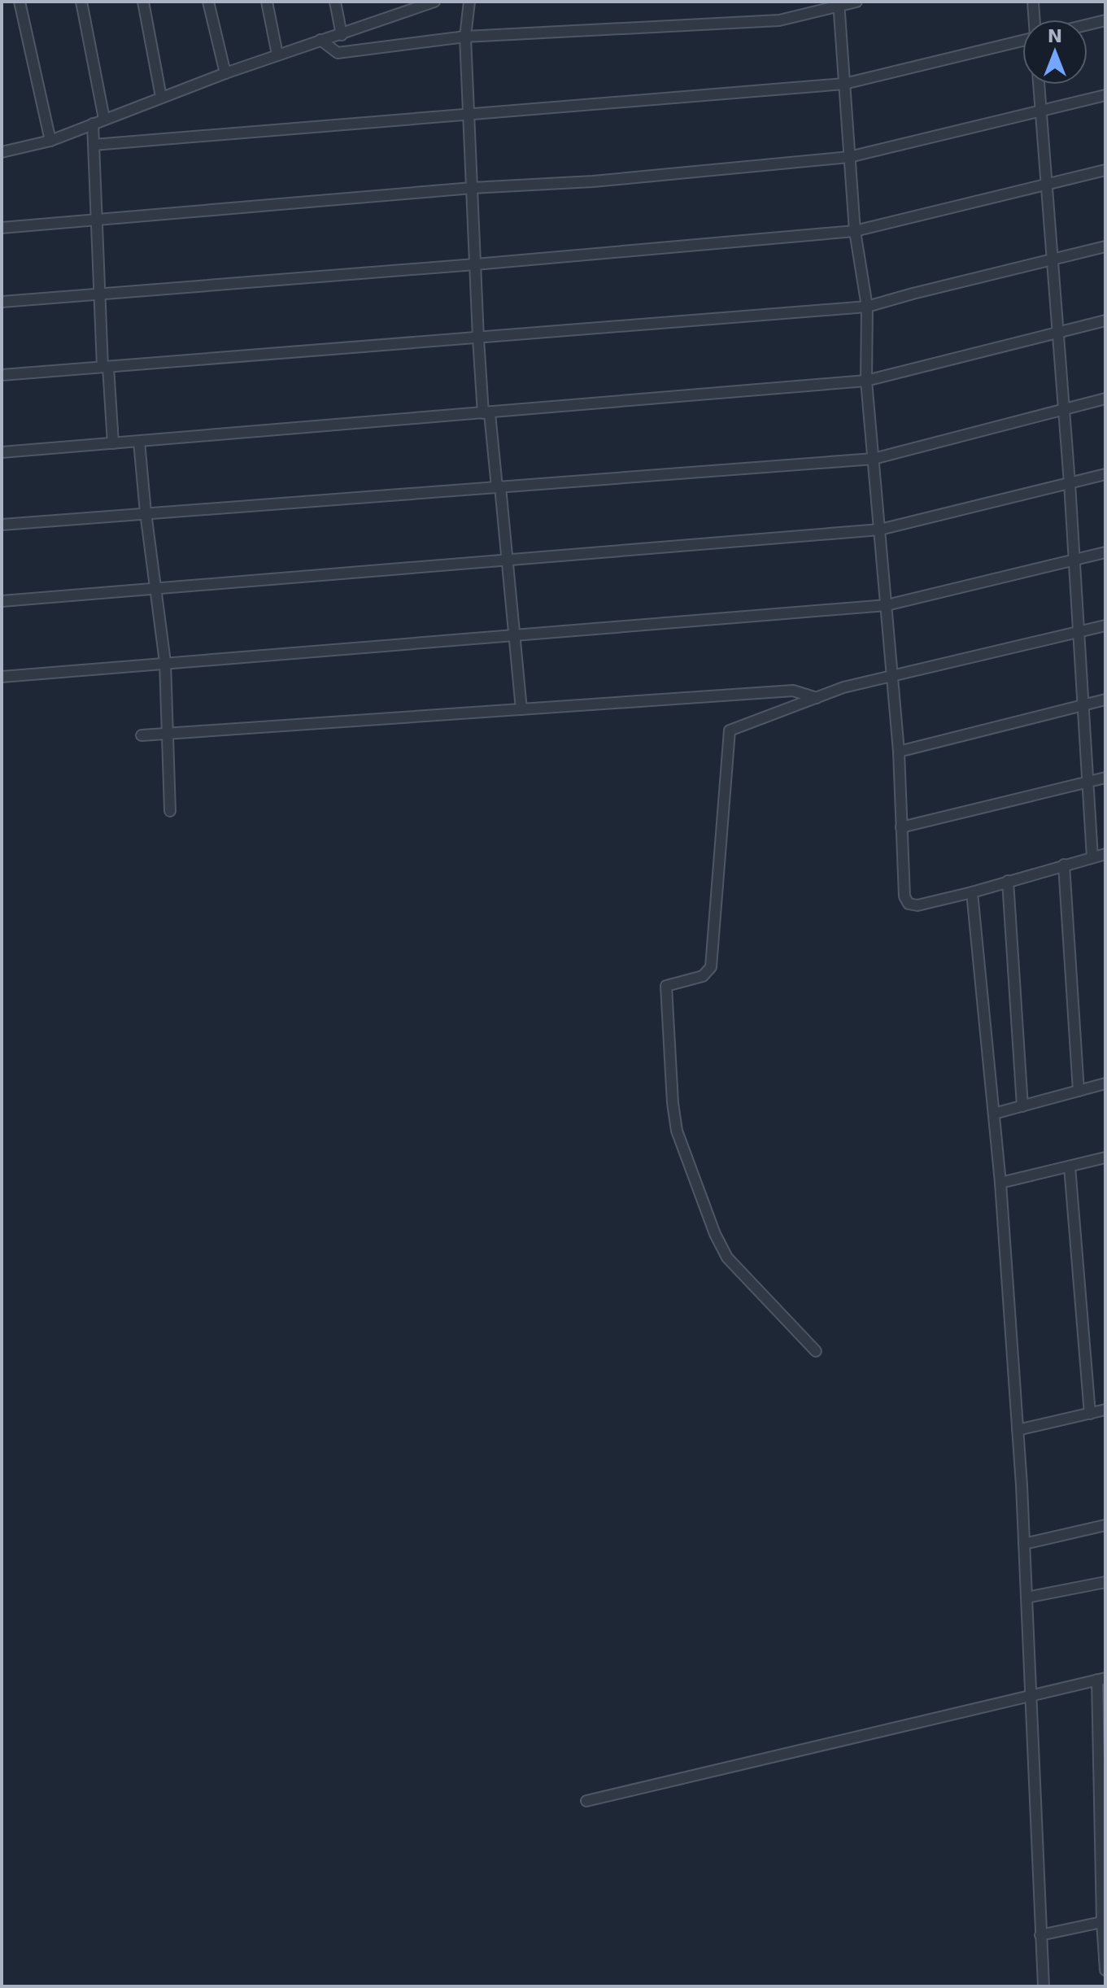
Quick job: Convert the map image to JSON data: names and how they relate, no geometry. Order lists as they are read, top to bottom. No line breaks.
{"north":"top"}
